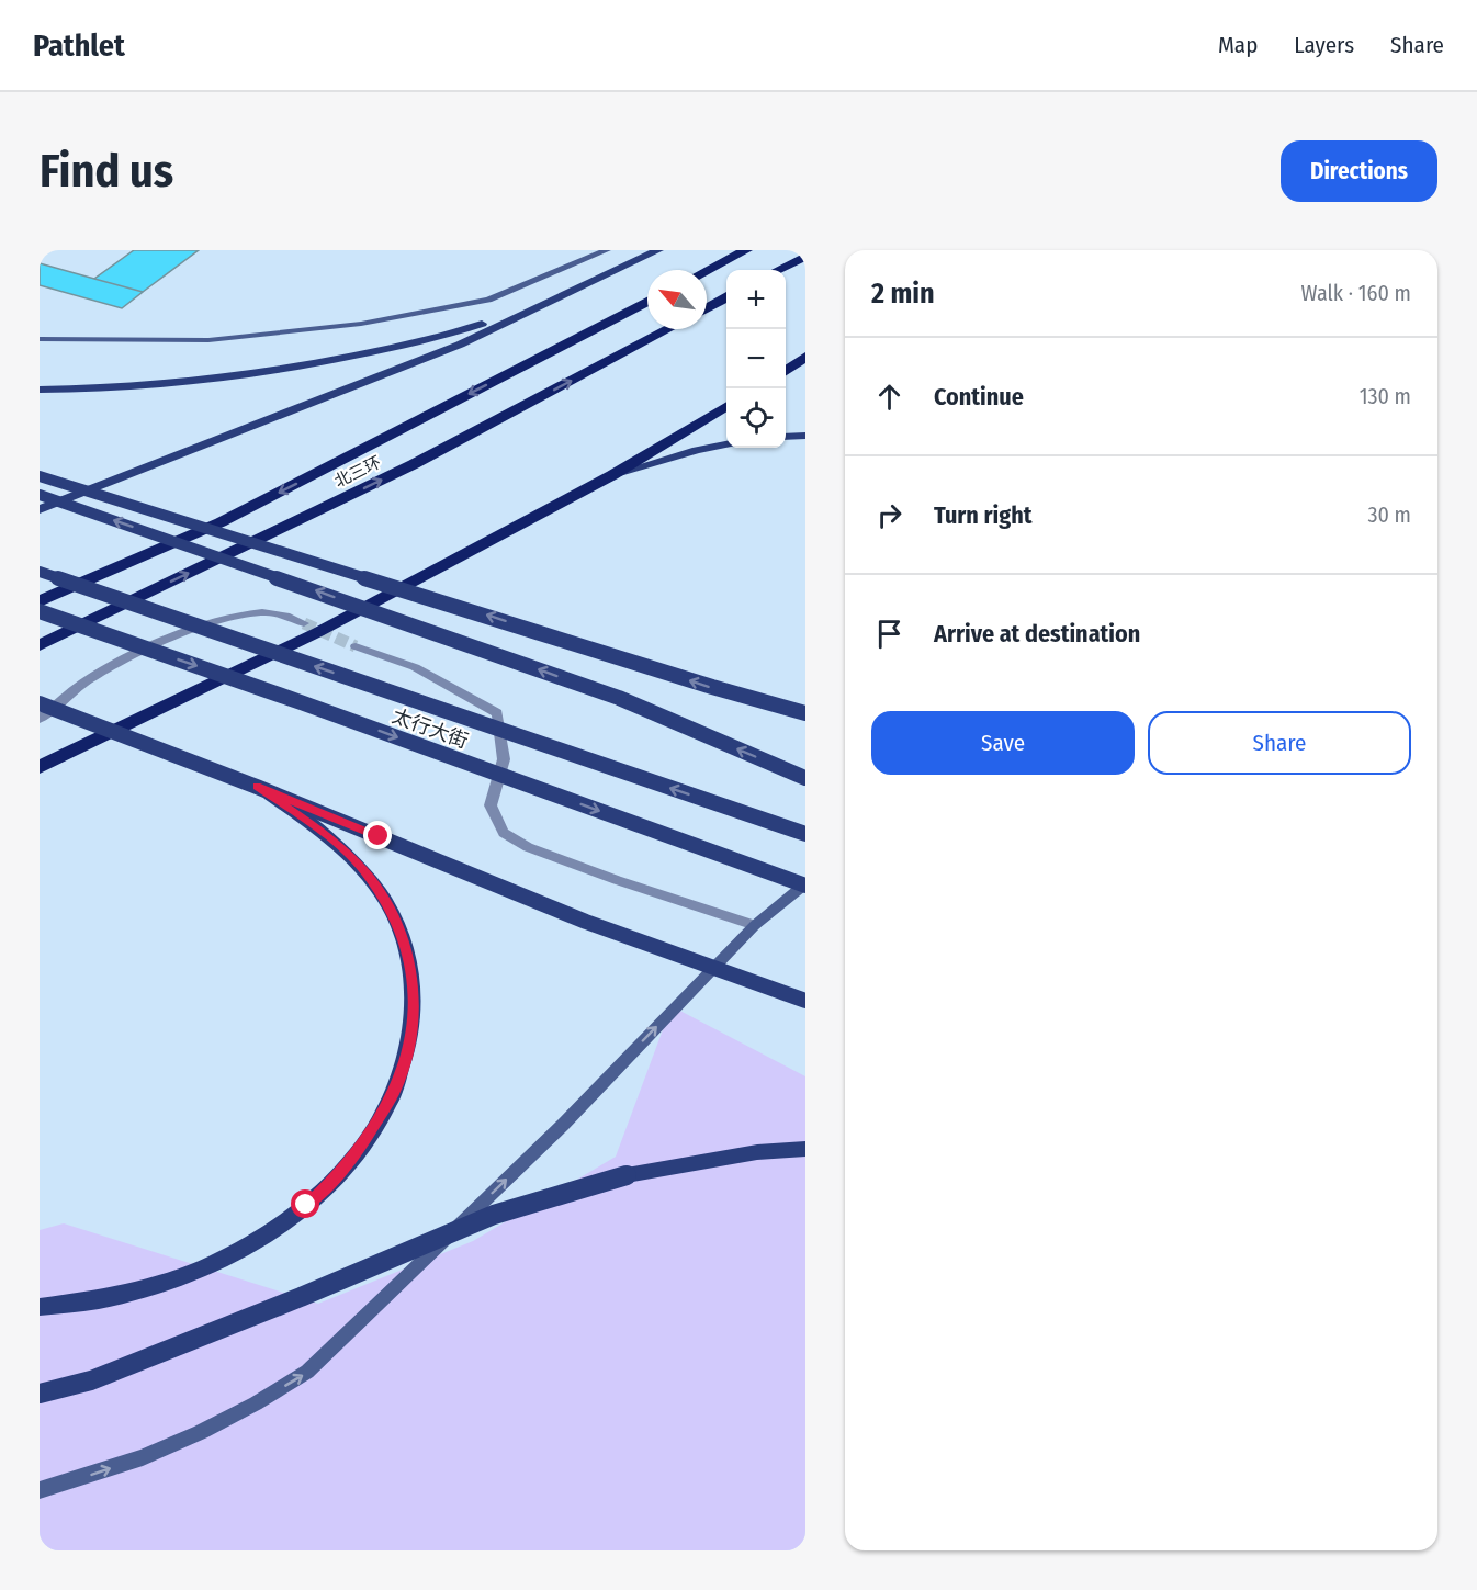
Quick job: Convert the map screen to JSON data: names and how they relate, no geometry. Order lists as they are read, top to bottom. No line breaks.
{"streets":{"highway":["北三环"],"main road":["太行大街"]},"north":"top left","page":{"header":"Pathlet","nav":["Map","Layers","Share"],"buttons":["Directions",["Save","Share"]],"title":"Find us","heading":["2 min","Walk · 160 m"],"map_buttons":["+","−"],"list":[["Continue","130 m"],["Turn right","30 m"],"Arrive at destination"]}}
